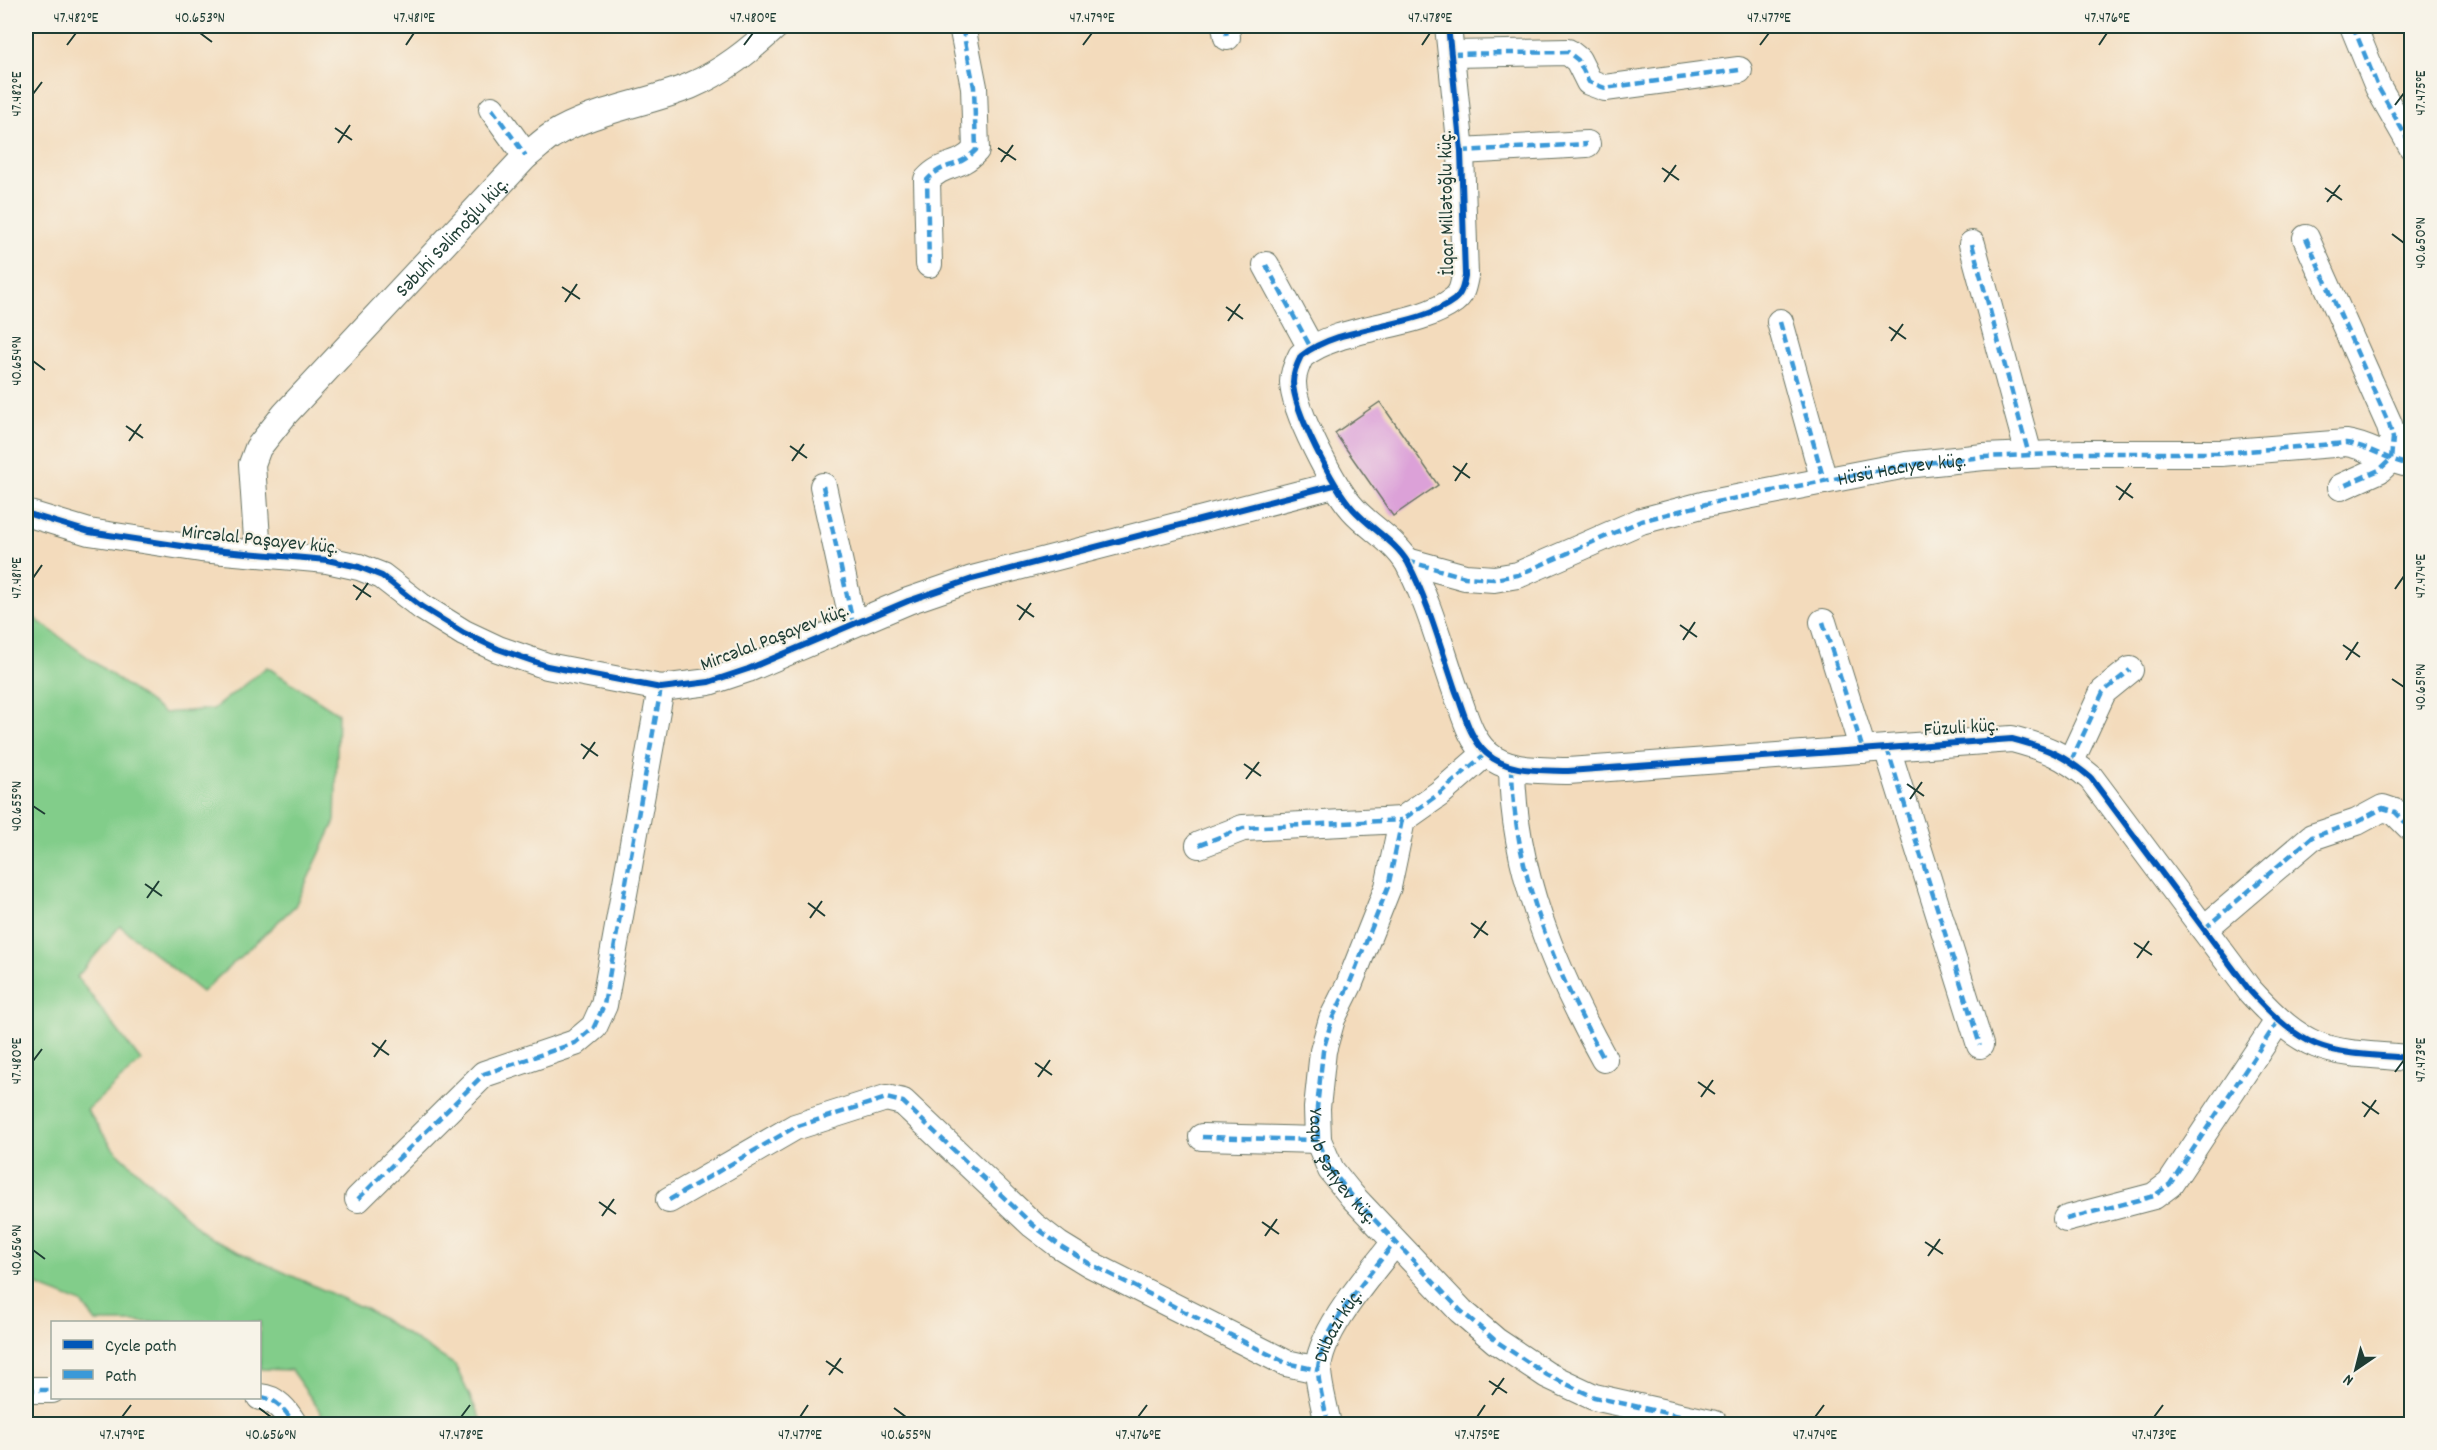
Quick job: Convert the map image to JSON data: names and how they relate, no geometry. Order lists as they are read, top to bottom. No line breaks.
{"streets":{"street":["İlqar Millətoğlu küç.","Səbuhi Səlimoğlu küç.","Hüsü Hacıyev küç.","Mircəlal Paşayev küç.","Füzuli küç.","Yaqub Şəfiyev küç.","Dilbazi küç."]},"crossings":[["Səbuhi Səlimoğlu küç.","Mircəlal Paşayev küç."],["Yaqub Şəfiyev küç.","Dilbazi küç."]],"legend":["Cycle path","Path"],"north":"bottom left","coordinates":["47.482°E","40.653°N","47.481°E","47.480°E","47.479°E","47.478°E","47.477°E","47.476°E","47.475°E","40.650°N","40.654°N","47.474°E","40.651°N","40.655°N","47.473°E","40.656°N"]}
